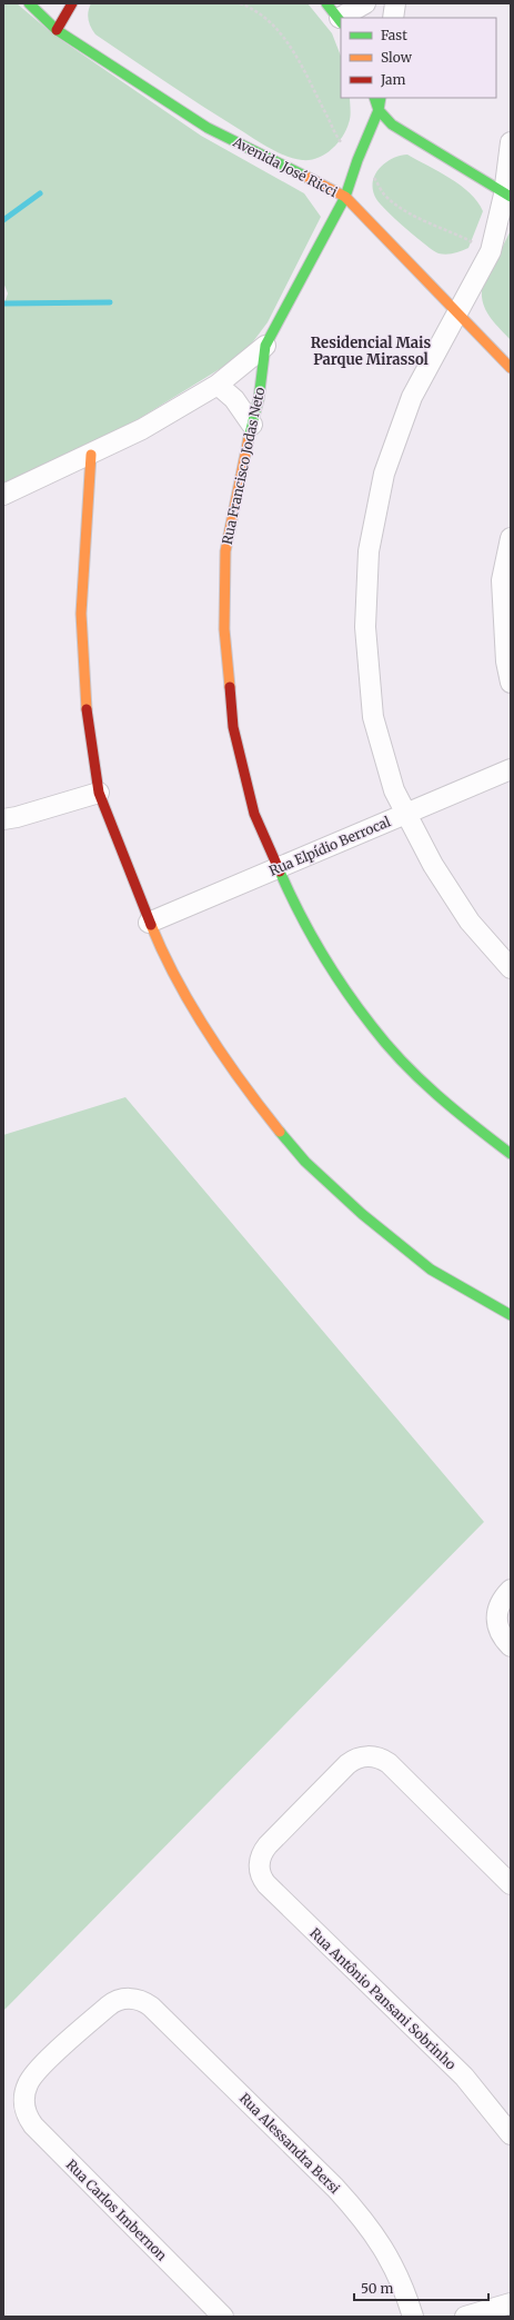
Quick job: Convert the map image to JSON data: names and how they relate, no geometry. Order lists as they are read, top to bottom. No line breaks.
{"streets":{"street":["Avenida José Ricci","Rua Francisco Jodas Neto","Rua Elpídio Berrocal","Rua Antônio Pansani Sobrinho","Rua Alessandra Bersi","Rua Carlos Imbernon"]},"crossings":[["Avenida José Ricci","Rua Francisco Jodas Neto"],["Rua Francisco Jodas Neto","Rua Elpídio Berrocal"],["Rua Alessandra Bersi","Rua Carlos Imbernon"]],"districts":["Residencial Mais Parque Mirassol"],"legend":["Fast","Slow","Jam"],"scale_bar":"50 m"}
